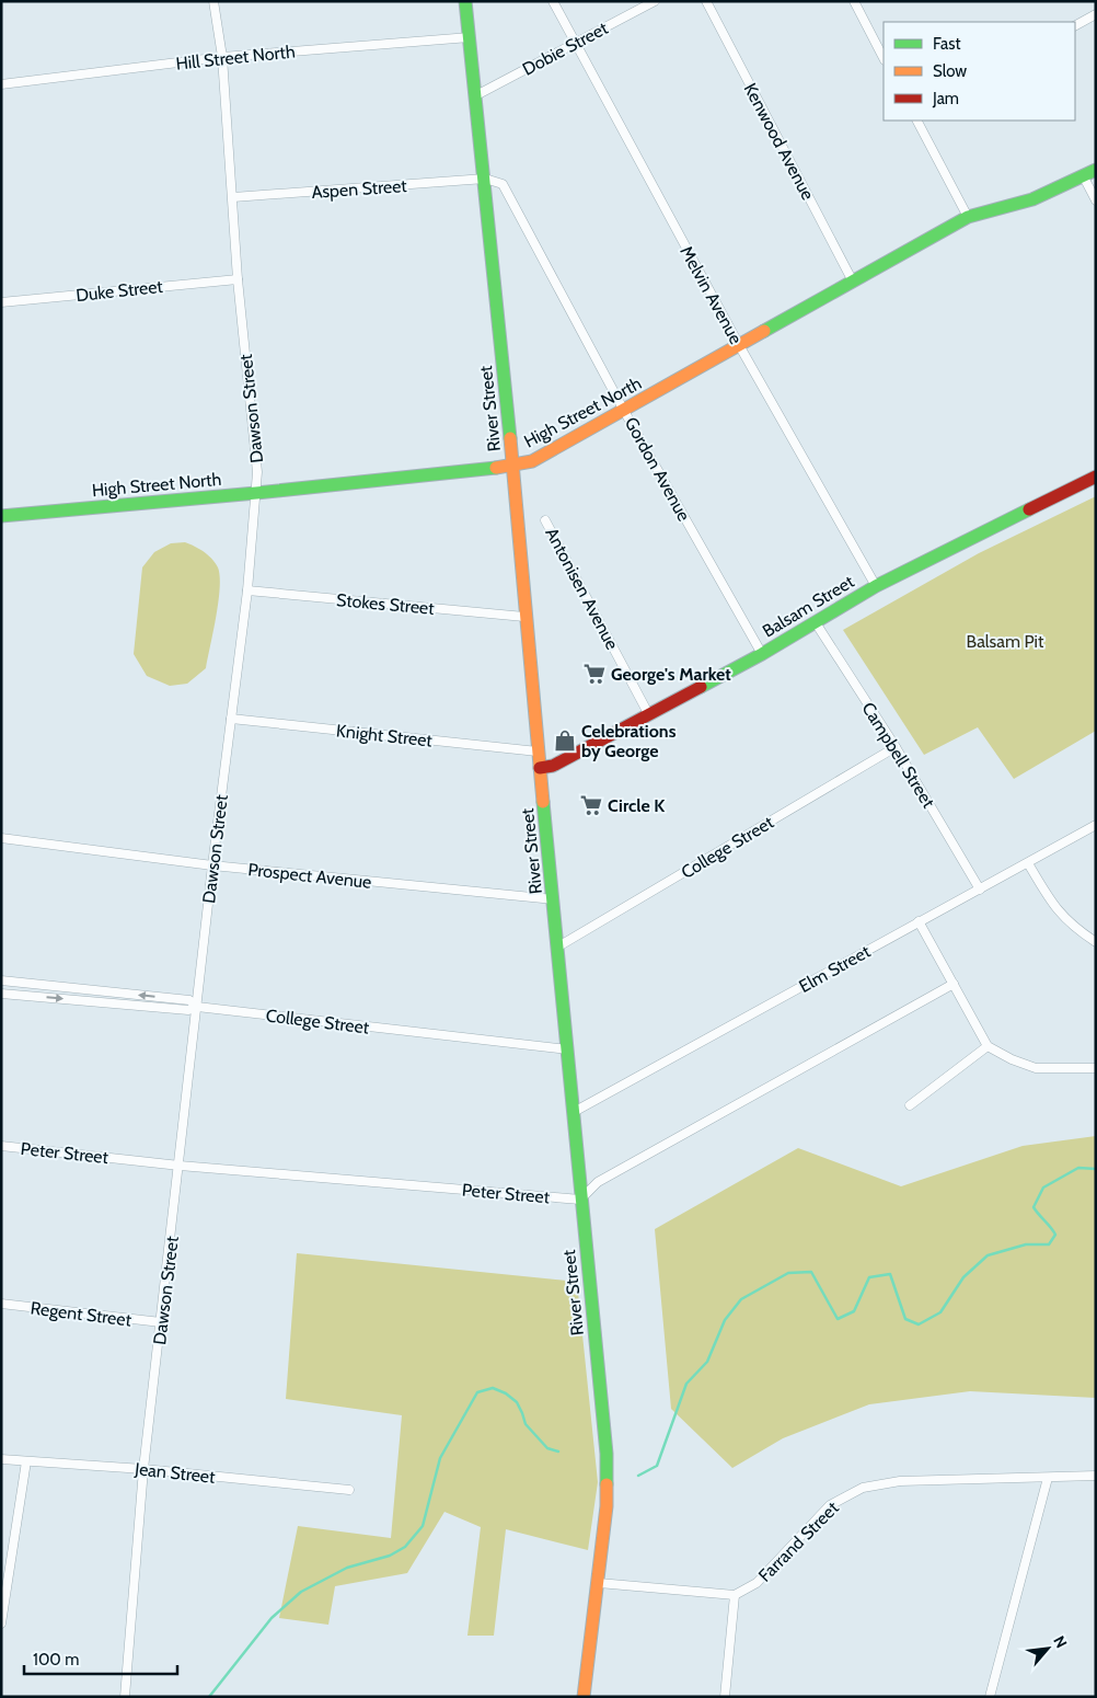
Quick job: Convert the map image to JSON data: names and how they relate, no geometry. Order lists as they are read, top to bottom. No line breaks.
{"streets":{"main road":["River Street","High Street North","Balsam Street"],"street":["Dobie Street","Hill Street North","Kenwood Avenue","Aspen Street","Duke Street","Melvin Avenue","Dawson Street","Gordon Avenue","Antonisen Avenue","Stokes Street","Knight Street","Campbell Street","College Street","Prospect Avenue","Elm Street","Peter Street","Regent Street","Jean Street","Farrand Street"]},"crossings":[["Dobie Street","Melvin Avenue"],["Dobie Street","River Street"],["Hill Street North","Dawson Street"],["Hill Street North","River Street"],["Kenwood Avenue","High Street North"],["Aspen Street","Dawson Street"],["Aspen Street","River Street"],["Aspen Street","Gordon Avenue"],["Duke Street","Dawson Street"],["Melvin Avenue","High Street North"],["Melvin Avenue","Balsam Street"],["Dawson Street","High Street North"],["Dawson Street","Stokes Street"],["Dawson Street","Knight Street"],["Dawson Street","College Street"],["Dawson Street","Prospect Avenue"],["Dawson Street","Peter Street"],["Dawson Street","Regent Street"],["Dawson Street","Jean Street"],["River Street","High Street North"],["River Street","Gordon Avenue"],["River Street","Stokes Street"],["River Street","Balsam Street"],["River Street","Knight Street"],["River Street","College Street"],["River Street","Prospect Avenue"],["River Street","Elm Street"],["River Street","Peter Street"],["High Street North","Gordon Avenue"],["Gordon Avenue","Balsam Street"],["Antonisen Avenue","Balsam Street"],["Balsam Street","Campbell Street"],["Campbell Street","College Street"],["Campbell Street","Elm Street"]],"parks":["Balsam Pit"],"places":{"supermarket":["George's Market","Circle K"],"shop":["Celebrations by George"]},"legend":["Fast","Slow","Jam"],"scale_bar":"100 m","north":"top right"}
